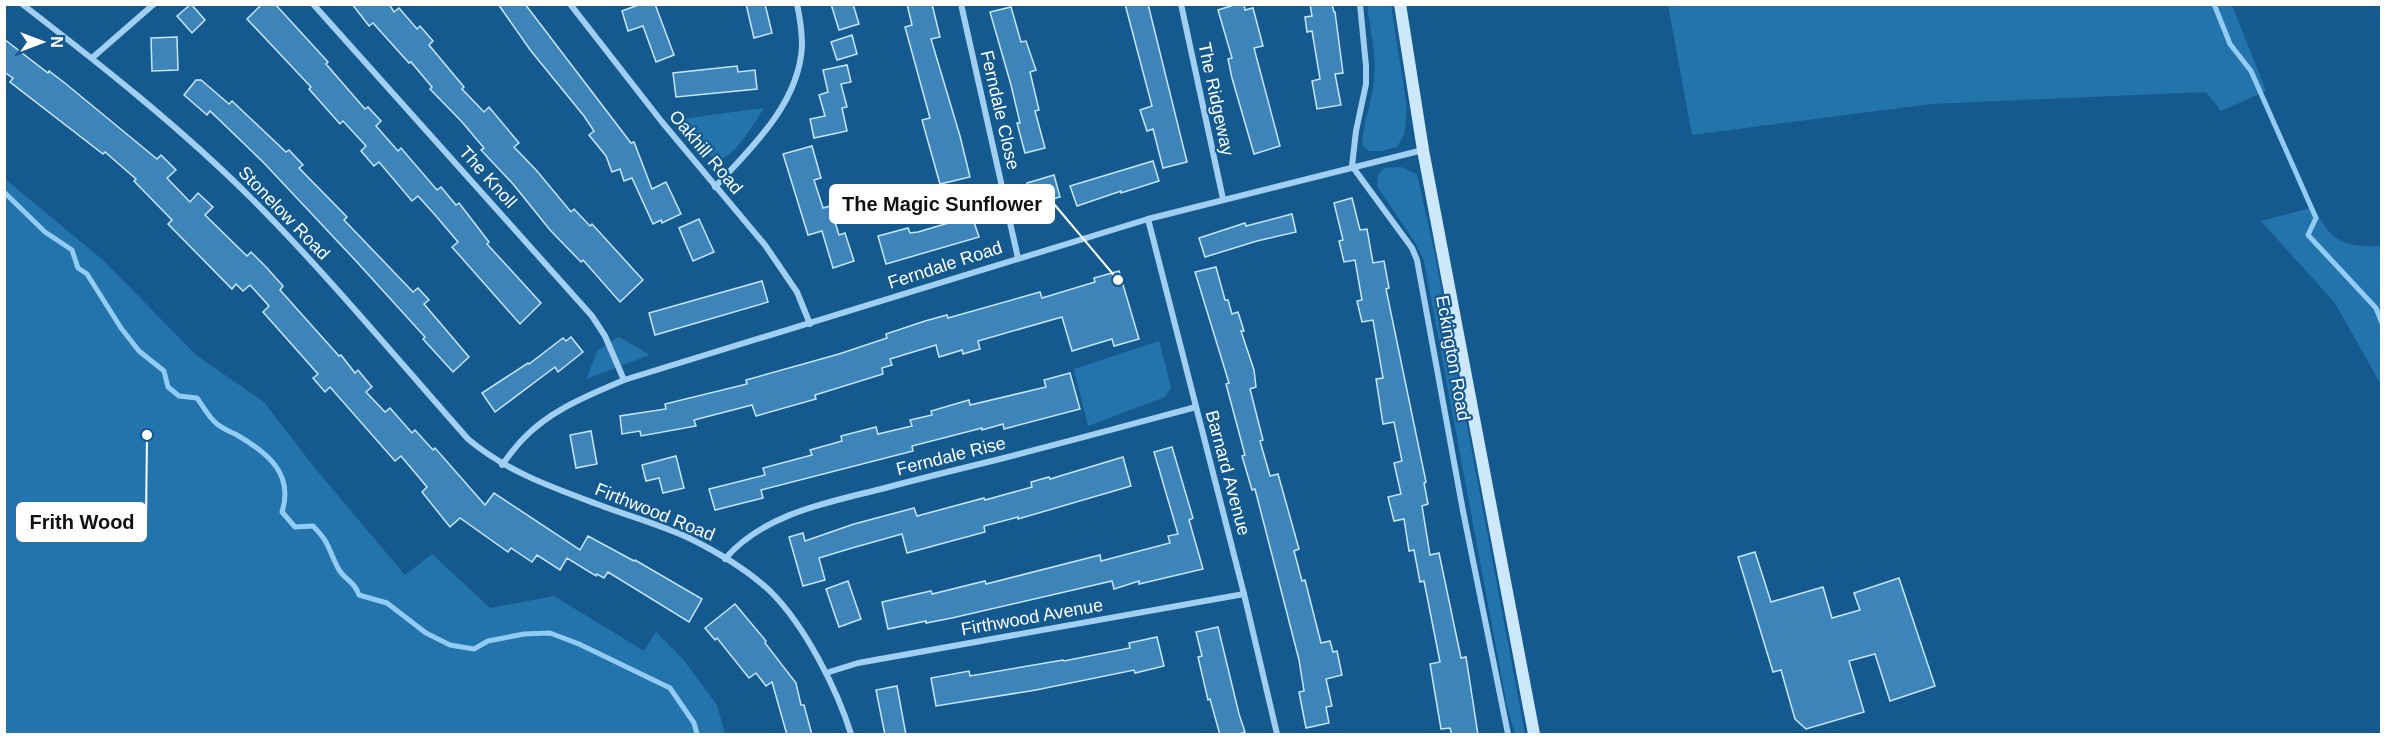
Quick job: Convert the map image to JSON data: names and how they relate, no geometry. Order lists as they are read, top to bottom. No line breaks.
{"streets":{"main road":["Eckington Road"],"street":["The Ridgeway","Ferndale Close","Oakhill Road","The Knoll","Stonelow Road","Ferndale Road","Ferndale Rise","Barnard Avenue","Firthwood Road","Firthwood Avenue"]},"crossings":[["The Ridgeway","Ferndale Road"],["Ferndale Close","Ferndale Road"],["Oakhill Road","Ferndale Road"],["The Knoll","Ferndale Road"],["Stonelow Road","Ferndale Road"],["Stonelow Road","Firthwood Road"],["Ferndale Road","Eckington Road"],["Ferndale Road","Barnard Avenue"],["Ferndale Road","Firthwood Road"],["Ferndale Rise","Barnard Avenue"],["Ferndale Rise","Firthwood Road"],["Barnard Avenue","Firthwood Avenue"],["Firthwood Road","Firthwood Avenue"]],"places":["The Magic Sunflower","Frith Wood"],"north":"right"}
